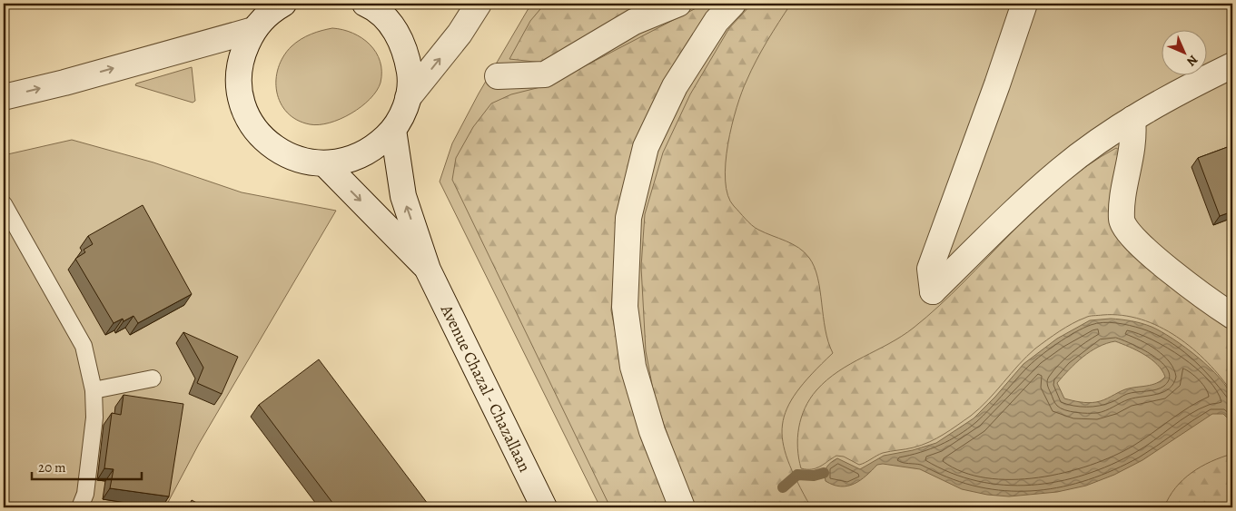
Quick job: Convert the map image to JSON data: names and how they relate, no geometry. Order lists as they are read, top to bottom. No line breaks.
{"streets":{"street":["Avenue Chazal - Chazallaan"]},"scale_bar":"20 m","north":"bottom right"}
